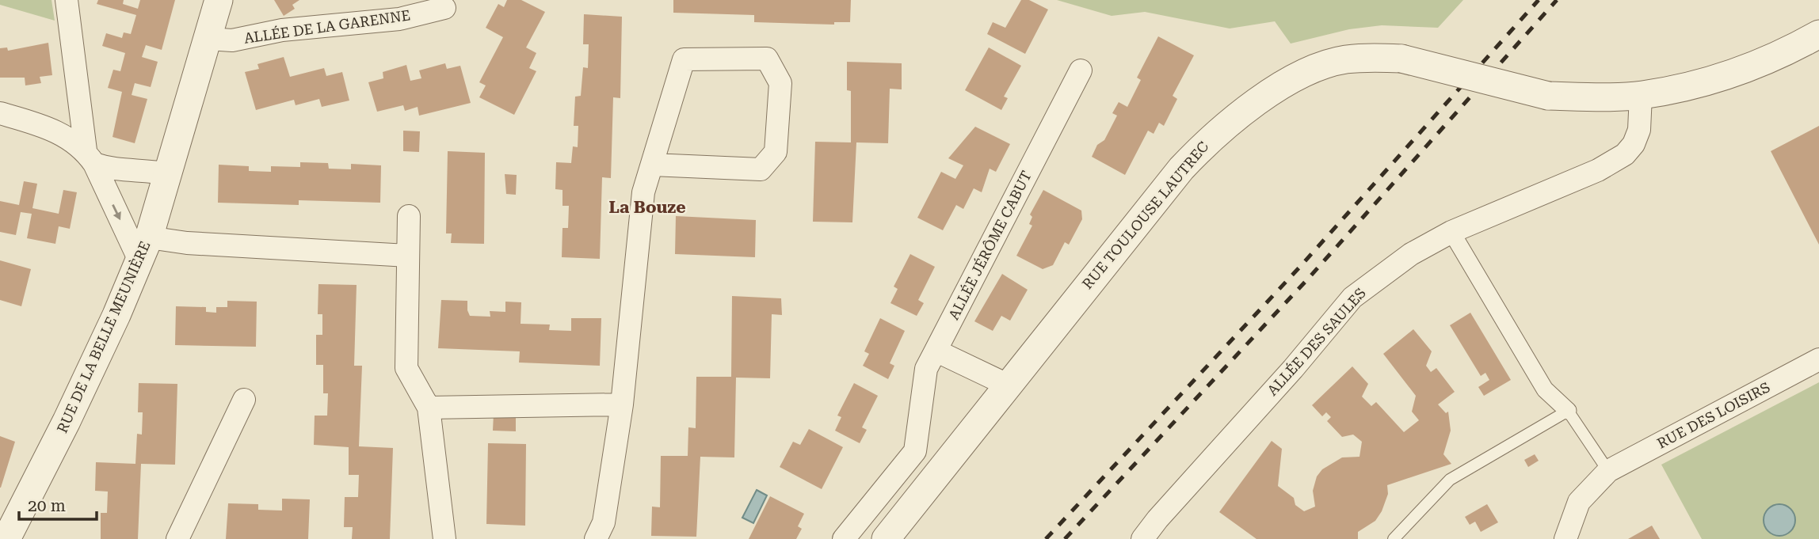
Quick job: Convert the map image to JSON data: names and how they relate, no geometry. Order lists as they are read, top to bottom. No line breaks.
{"streets":{"street":["ALLÉE DE LA GARENNE","RUE TOULOUSE LAUTREC","ALLÉE JÉRÔME CABUT","RUE DE LA BELLE MEUNIÈRE","ALLÉE DES SAULES","RUE DES LOISIRS"]},"crossings":[["ALLÉE DE LA GARENNE","RUE DE LA BELLE MEUNIÈRE"],["RUE TOULOUSE LAUTREC","ALLÉE DES SAULES"]],"districts":["La Bouze"],"scale_bar":"20 m"}
